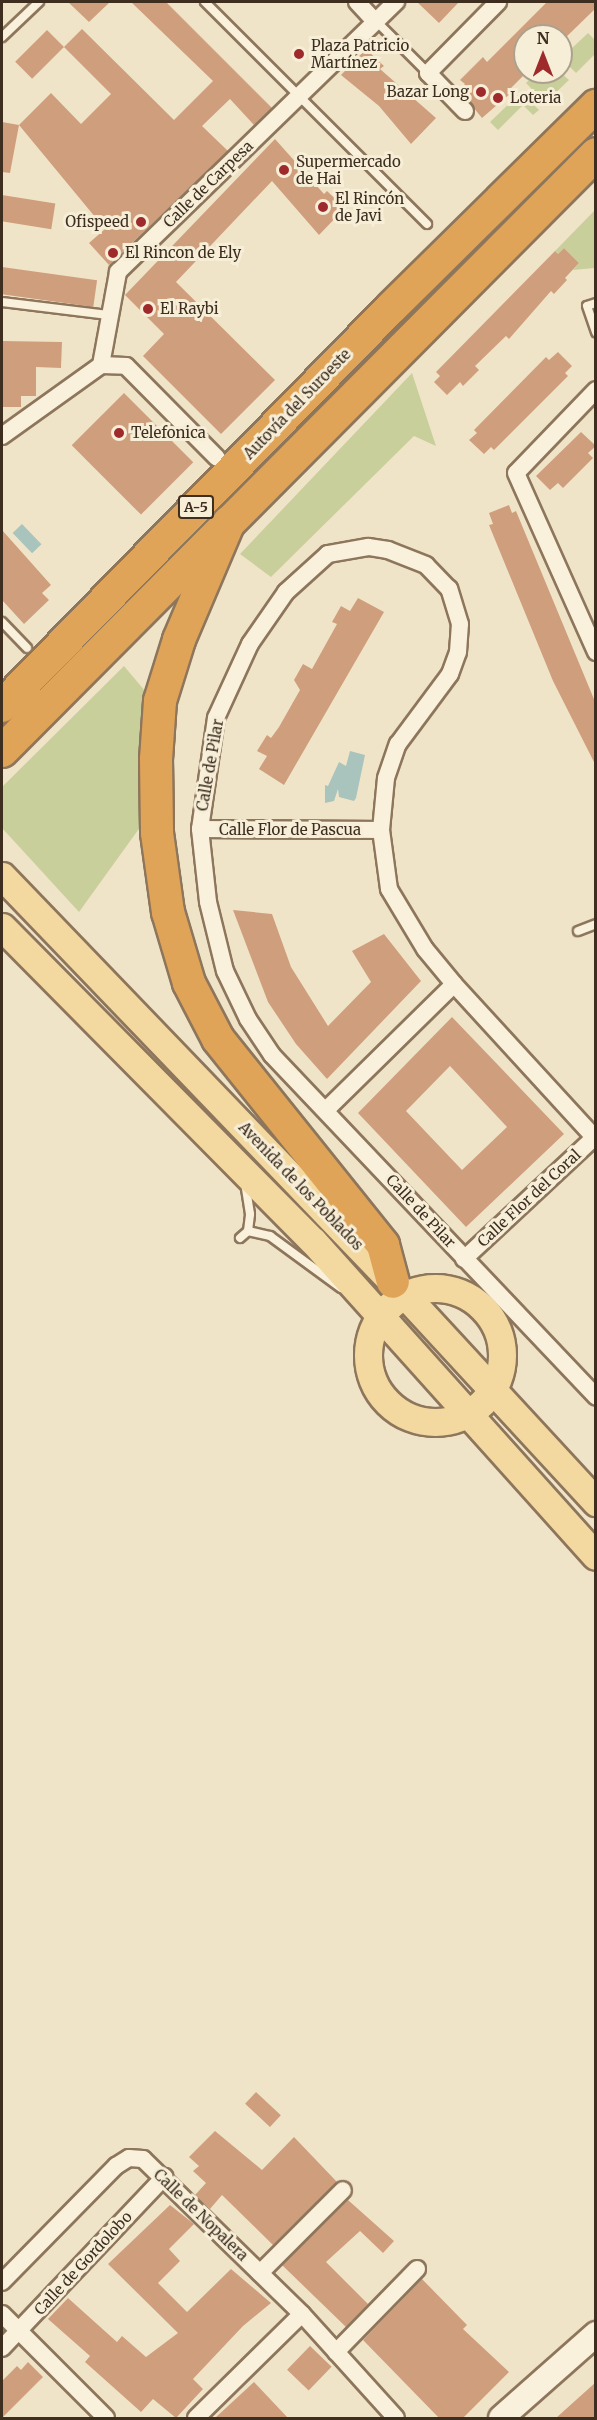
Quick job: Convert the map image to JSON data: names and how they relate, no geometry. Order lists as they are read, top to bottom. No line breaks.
{"streets":{"highway":["Autovía del Suroeste","A-5"],"main road":["Avenida de los Poblados"],"street":["Calle de Carpesa","Calle de Pilar","Calle Flor de Pascua","Calle Flor del Coral","Calle de Nopalera","Calle de Gordolobo"]},"crossings":[["Calle de Pilar","Calle Flor de Pascua"],["Calle de Pilar","Calle Flor del Coral"],["Calle de Nopalera","Calle de Gordolobo"]],"places":["Plaza Patricio Martínez","Bazar Long","Loteria","Supermercado de Hai","El Rincón de Javi","Ofispeed","El Rincon de Ely","El Raybi","Telefonica"],"north":"top"}
